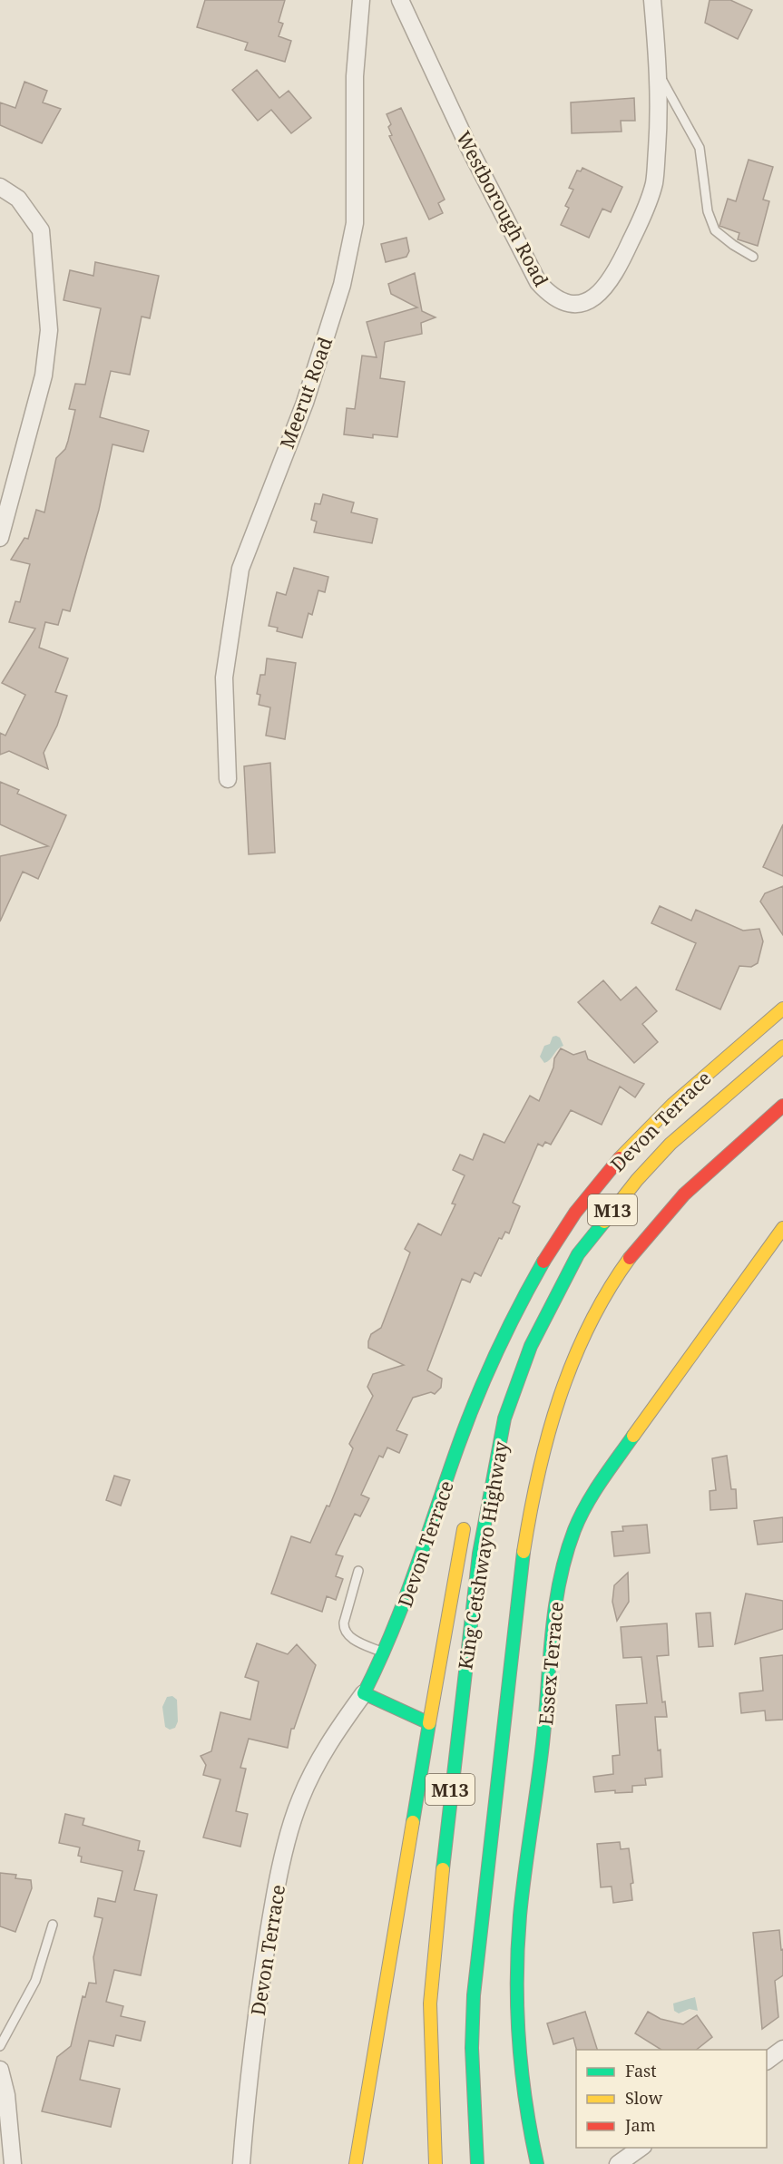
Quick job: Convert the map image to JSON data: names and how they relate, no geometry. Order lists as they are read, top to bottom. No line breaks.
{"streets":{"main road":["Devon Terrace","M13","King Cetshwayo Highway","Essex Terrace"],"street":["Westborough Road","Meerut Road"]},"legend":["Fast","Slow","Jam"]}
